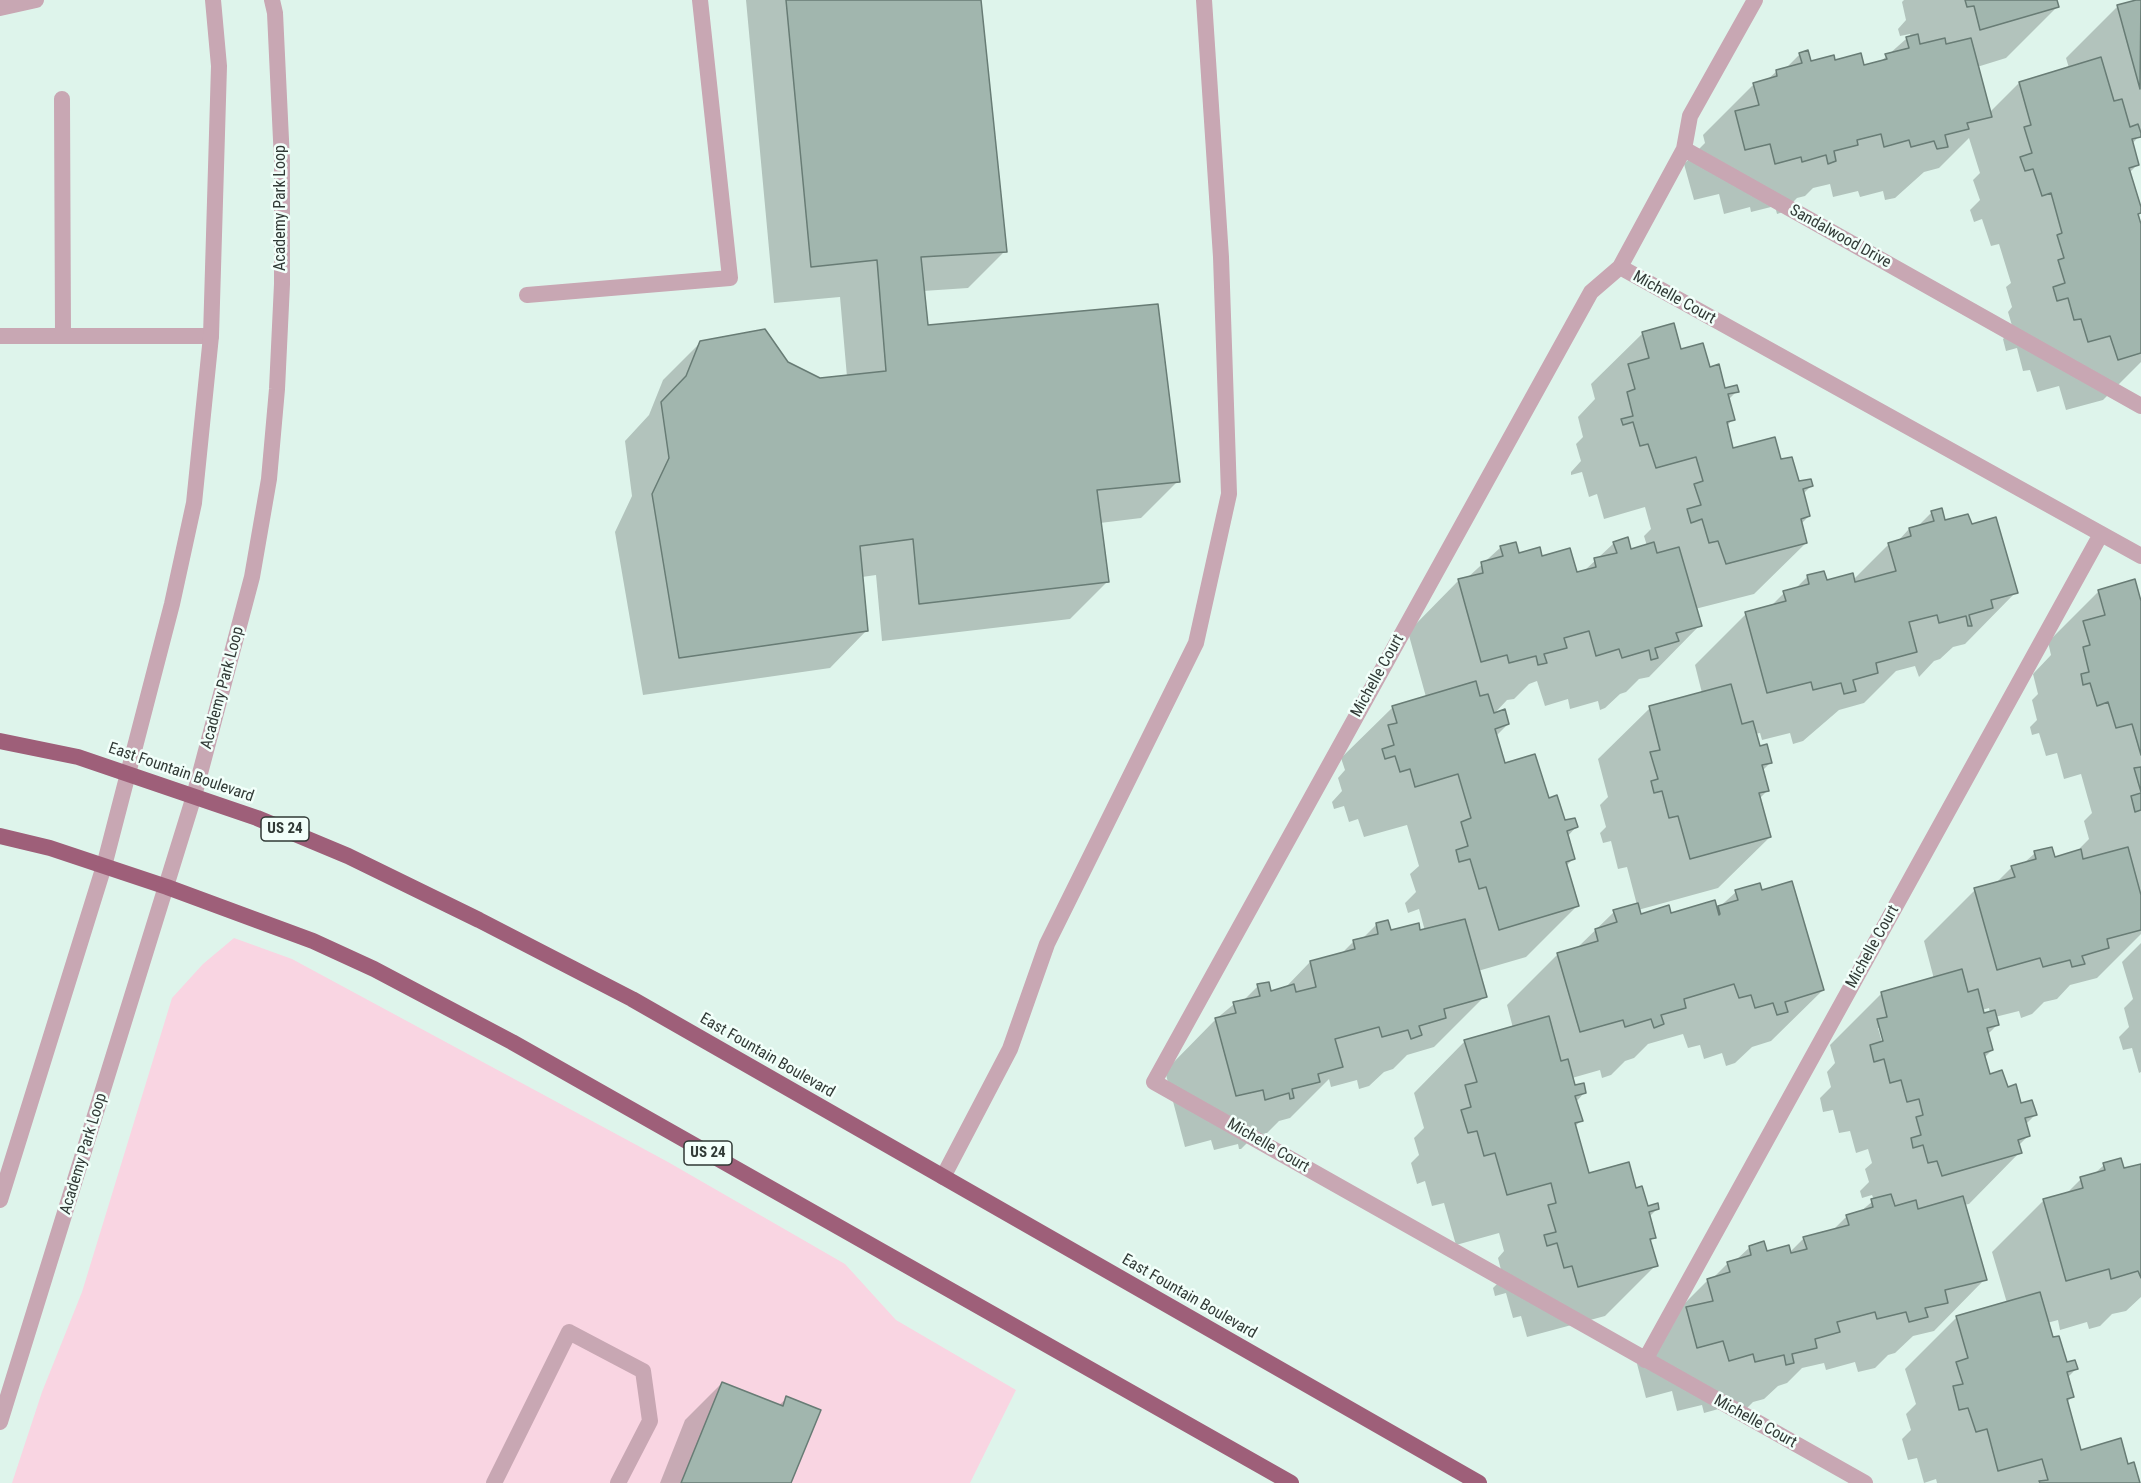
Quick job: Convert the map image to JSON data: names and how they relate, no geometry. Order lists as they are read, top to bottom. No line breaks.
{"streets":{"highway":["East Fountain Boulevard","US 24"],"street":["Academy Park Loop","Sandalwood Drive","Michelle Court"]},"crossings":[["Academy Park Loop","East Fountain Boulevard"],["Academy Park Loop","US 24"]]}
